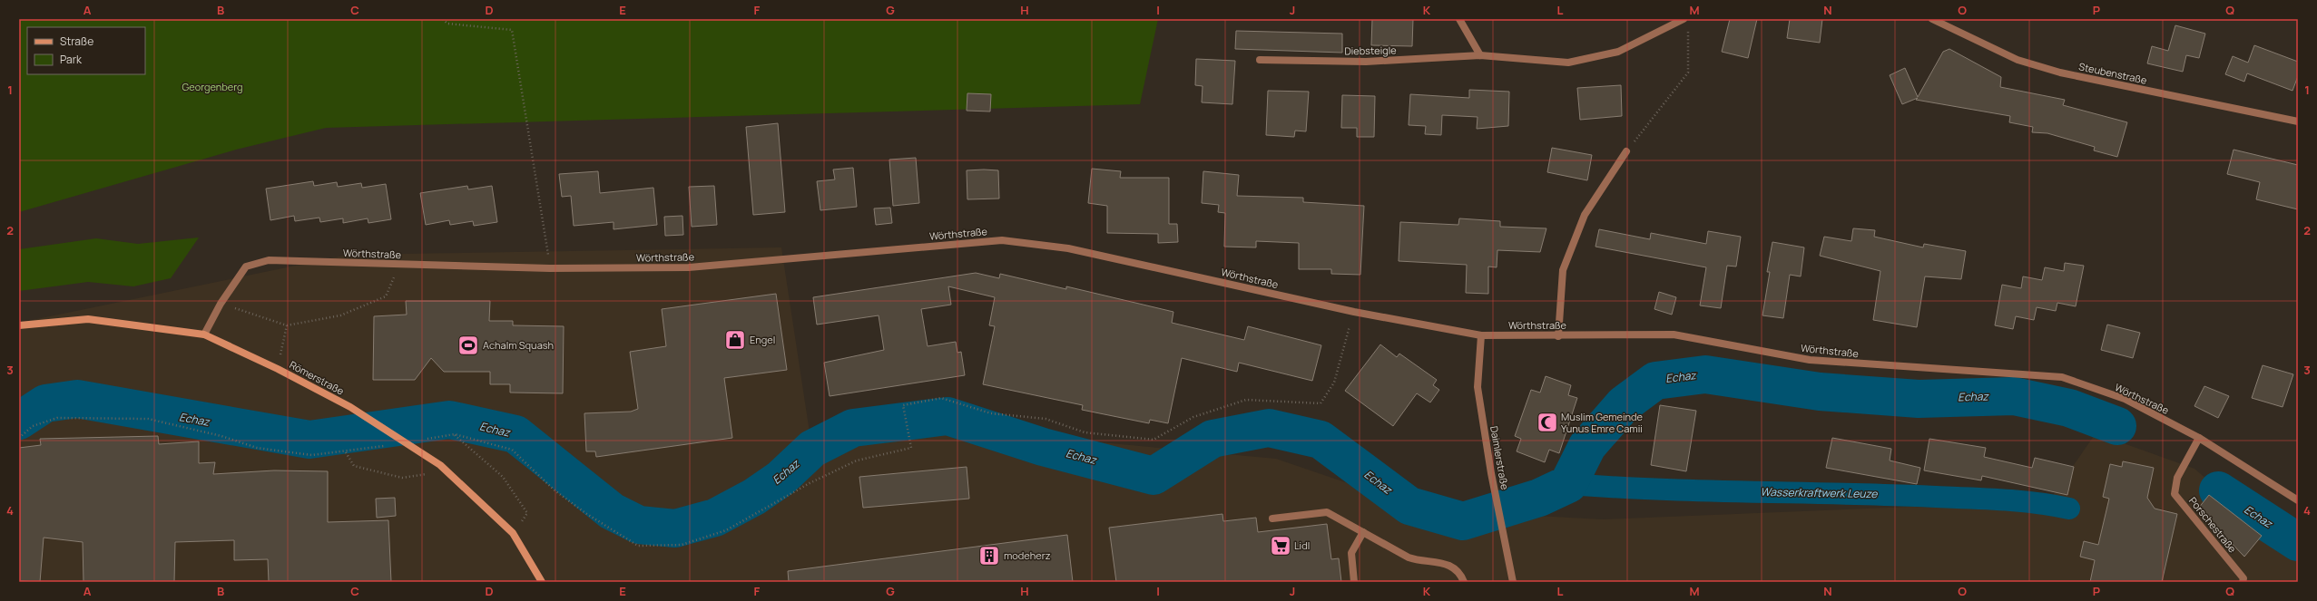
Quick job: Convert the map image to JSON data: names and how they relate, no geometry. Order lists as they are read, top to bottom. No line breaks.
{"streets":{"main road":["Römerstraße"],"street":["Diebsteigle","Steubenstraße","Wörthstraße","Daimlerstraße","Porschestraße"]},"crossings":[["Wörthstraße","Römerstraße"],["Wörthstraße","Daimlerstraße"],["Wörthstraße","Porschestraße"]],"water":["Echaz","Wasserkraftwerk Leuze"],"parks":["Georgenberg"],"places":{"shop":["Engel"],"sports":["Achalm Squash"],"mosque":["Muslim Gemeinde Yunus Emre Camii"],"supermarket":["Lidl"],"building":["modeherz"]},"legend":["Straße","Park"],"grid":{"columns":["A","B","C","D","E","F","G","H","I","J","K","L","M","N","O","P","Q"],"rows":["1","2","3","4"]}}
